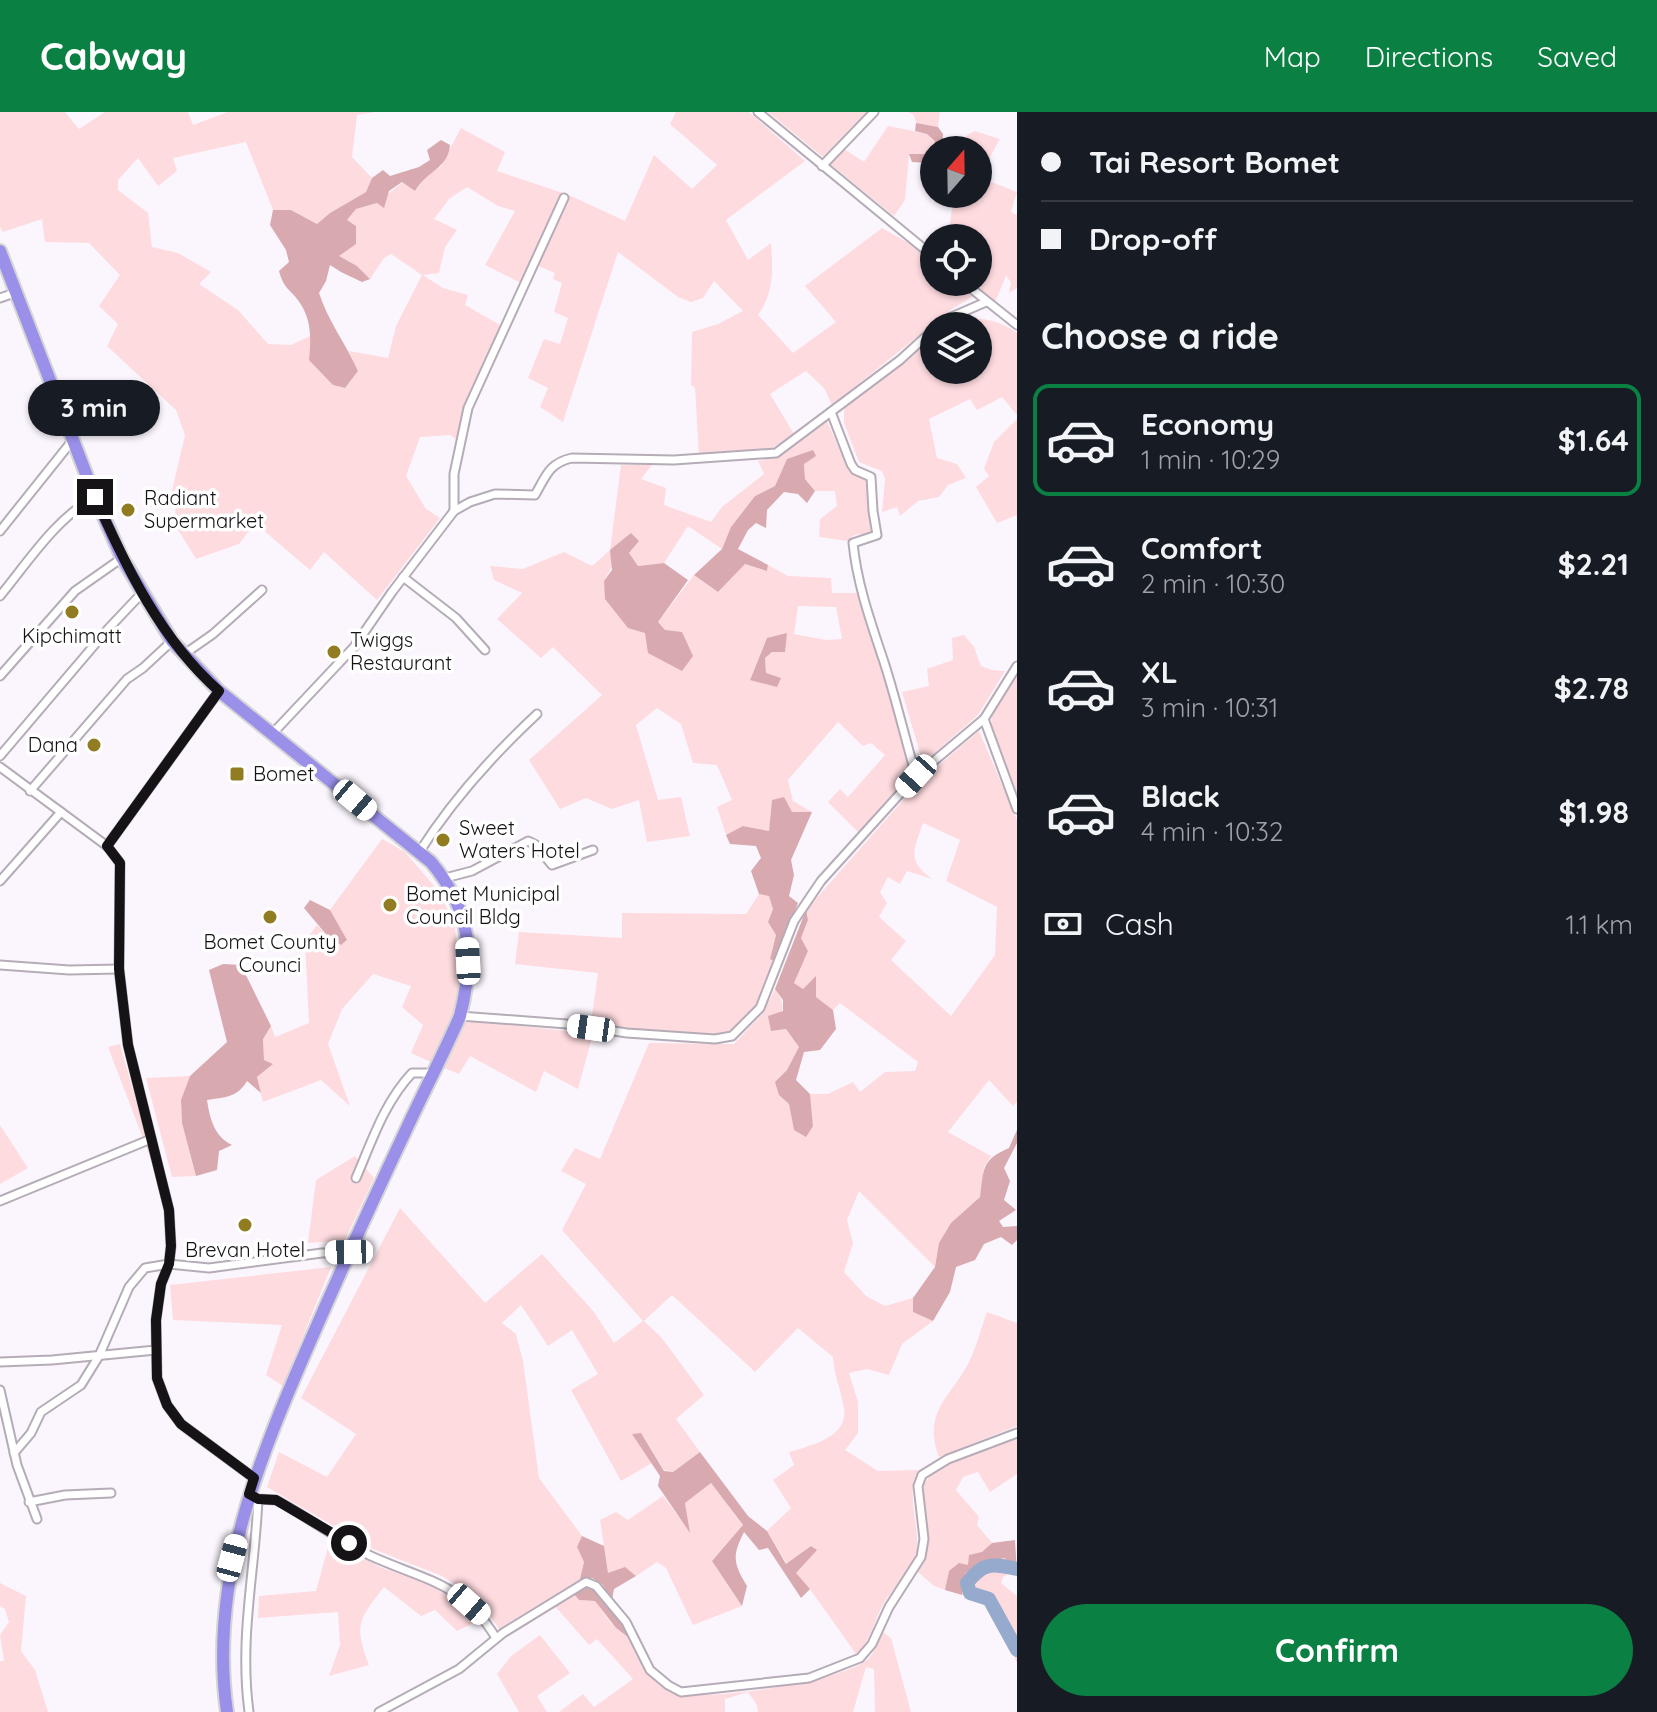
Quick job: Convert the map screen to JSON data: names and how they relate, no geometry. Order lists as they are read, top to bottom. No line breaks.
{"places":{"other":["Radiant Supermarket","Kipchimatt","Twiggs Restaurant","Dana","Sweet Waters Hotel","Bomet Municipal Council Bldg","Bomet County Counci","Brevan Hotel"],"transit":["Bomet"]},"north":"top","page":{"header":"Cabway","nav":["Map","Directions","Saved"],"banner":["Tai Resort Bomet","Drop-off"],"heading":"Choose a ride","bubble":"3 min","list":[{"name":"Economy","note":"1 min · 10:29","value":"$1.64"},{"name":"Comfort","note":"2 min · 10:30","value":"$2.21"},{"name":"XL","note":"3 min · 10:31","value":"$2.78"},{"name":"Black","note":"4 min · 10:32","value":"$1.98"}],"pay":["Cash","1.1 km"],"buttons":"Confirm"}}
